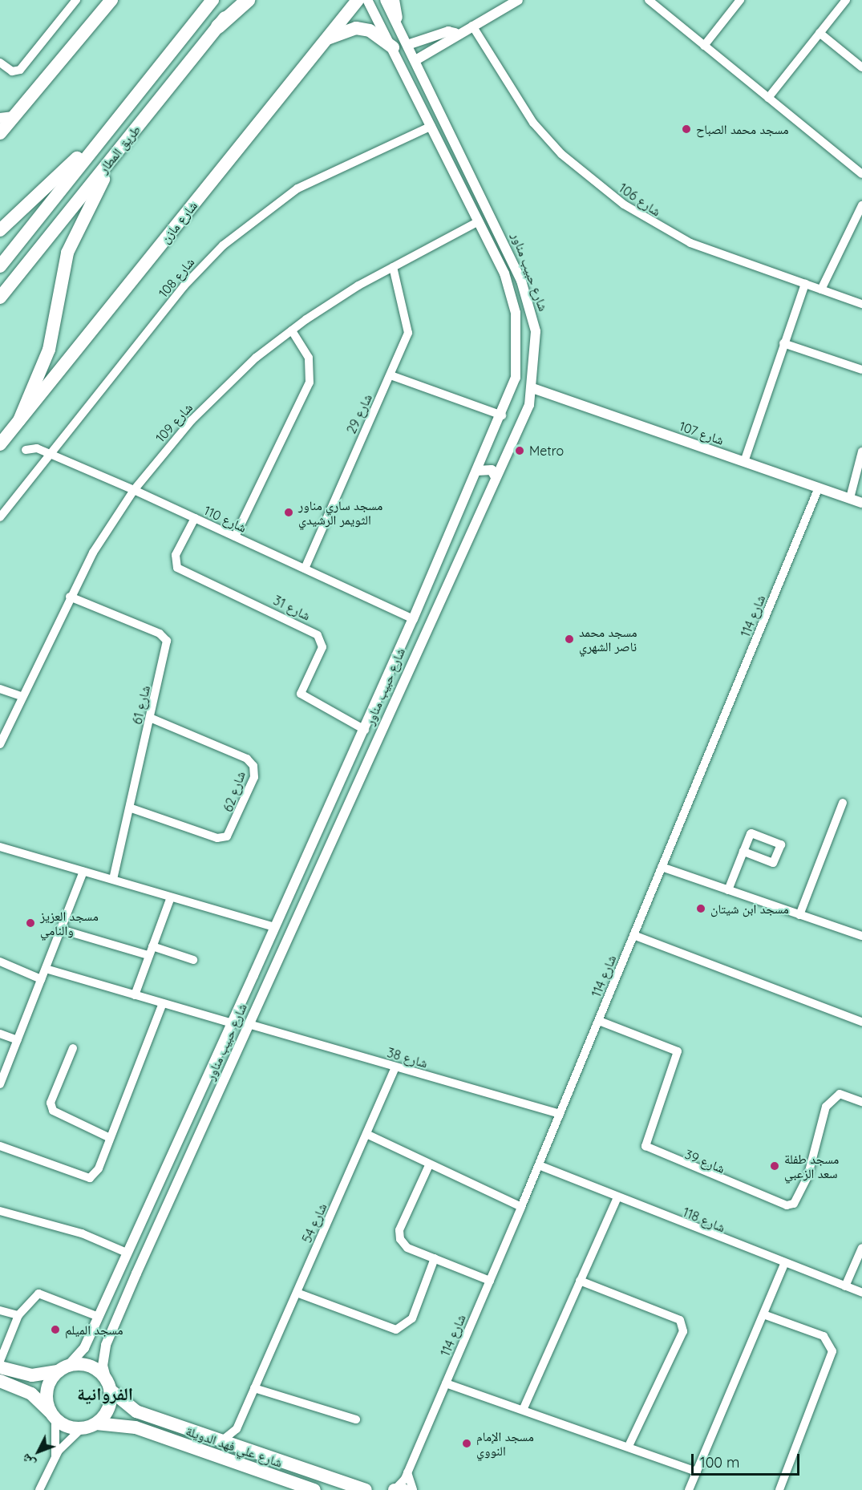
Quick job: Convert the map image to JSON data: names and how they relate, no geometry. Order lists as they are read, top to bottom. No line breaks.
{"streets":{"main road":["طريق المطار","شارع مازن","شارع علي فهد الدويلة"],"street":["شارع 106","شارع حبيب مناور","شارع 108","شارع 29","شارع 109","شارع 107","شارع 110","شارع 31","شارع 114","شارع 61","شارع 62","شارع 38","شارع 39","شارع 118","شارع 54"]},"crossings":[["شارع حبيب مناور","شارع 108"],["شارع حبيب مناور","شارع 109"],["شارع حبيب مناور","شارع 107"],["شارع حبيب مناور","شارع 110"],["شارع حبيب مناور","شارع 31"],["شارع حبيب مناور","شارع 38"],["شارع حبيب مناور","شارع علي فهد الدويلة"],["شارع 108","شارع 110"],["شارع 29","شارع 109"],["شارع 29","شارع 110"],["شارع 109","شارع 110"],["شارع 109","شارع 61"],["شارع 107","شارع 114"],["شارع 110","شارع 31"],["شارع 114","شارع 38"],["شارع 114","شارع 39"],["شارع 114","شارع 118"],["شارع 61","شارع 62"],["شارع 38","شارع 54"],["شارع 54","شارع علي فهد الدويلة"]],"districts":["الفروانية"],"places":["مسجد محمد الصباح","Metro","مسجد ساري مناور الثويمر الرشيدي","مسجد محمد ناصر الشهري","مسجد ابن شيتان","مسجد العزيز والنامي","مسجد طفلة سعد الزعبي","مسجد الميلم","مسجد الإمام النووي"],"scale_bar":"100 m","north":"bottom left"}
